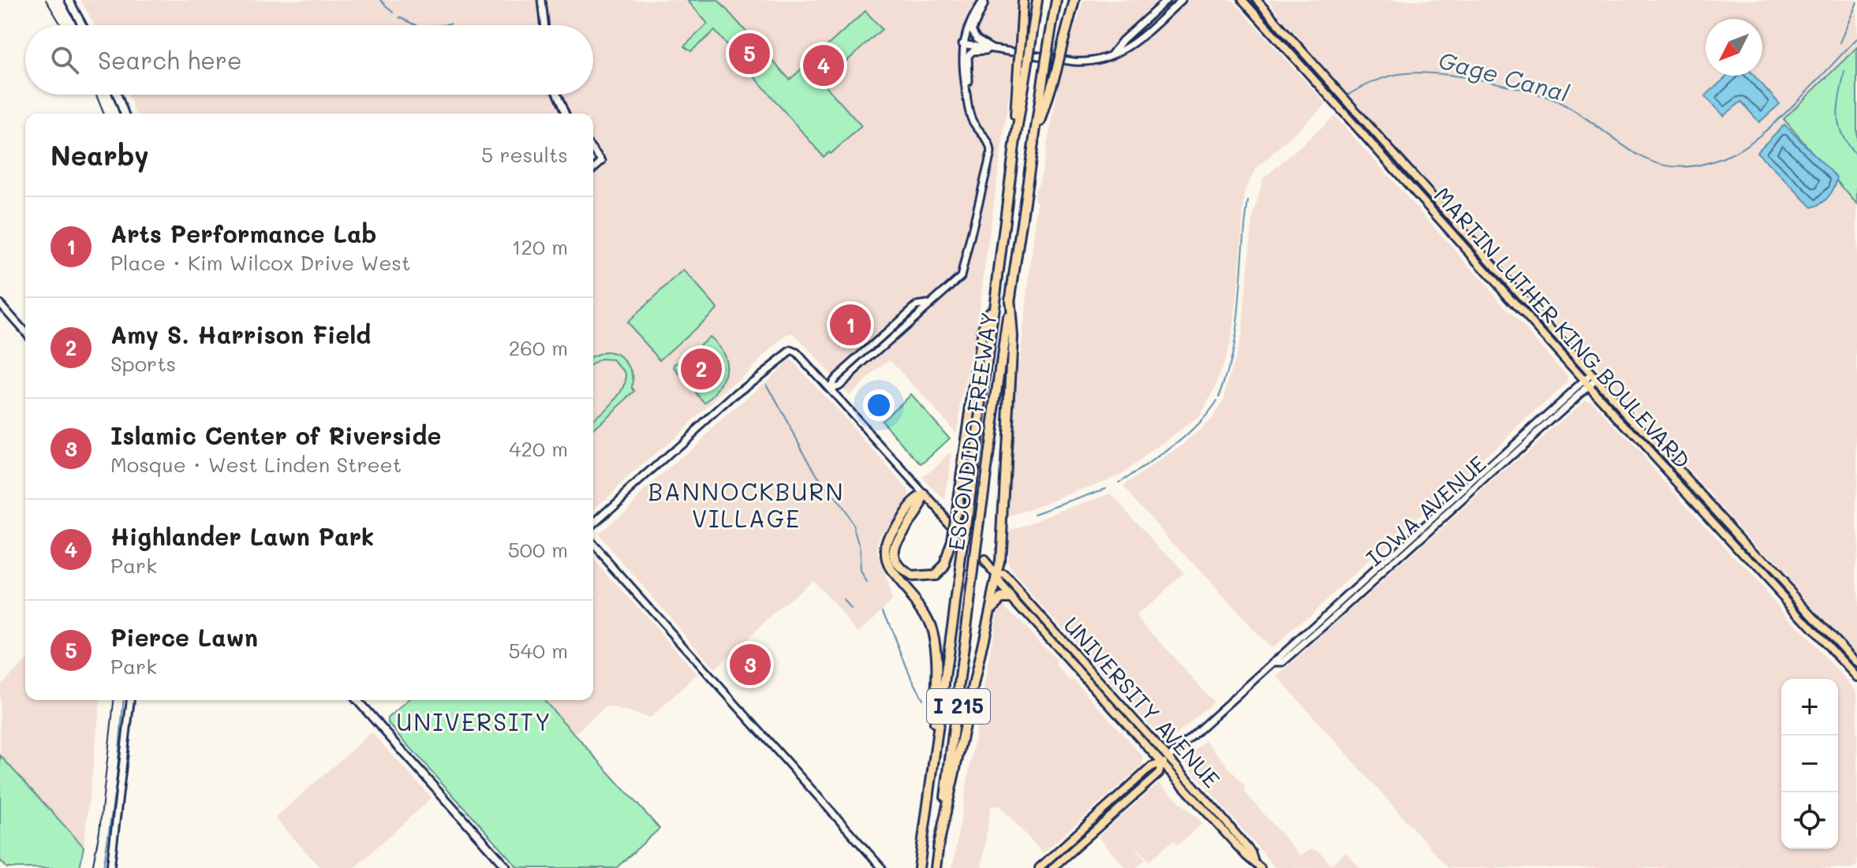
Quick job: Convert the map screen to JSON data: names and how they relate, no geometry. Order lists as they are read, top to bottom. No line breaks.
{"streets":{"highway":["ESCONDIDO FREEWAY","I 215"],"main road":["MARTIN LUTHER KING BOULEVARD","IOWA AVENUE","UNIVERSITY AVENUE"]},"crossings":[["MARTIN LUTHER KING BOULEVARD","IOWA AVENUE"],["IOWA AVENUE","UNIVERSITY AVENUE"]],"districts":["BANNOCKBURN VILLAGE","UNIVERSITY"],"water":["Gage Canal"],"north":"bottom left","page":{"search":"Search here","pins":["5","4","1","2","3"],"heading":["Nearby","5 results"],"list":[{"mark":"1","name":"Arts Performance Lab","note":"Place · Kim Wilcox Drive West","value":"120 m"},{"mark":"2","name":"Amy S. Harrison Field","note":"Sports","value":"260 m"},{"mark":"3","name":"Islamic Center of Riverside","note":"Mosque · West Linden Street","value":"420 m"},{"mark":"4","name":"Highlander Lawn Park","note":"Park","value":"500 m"},{"mark":"5","name":"Pierce Lawn","note":"Park","value":"540 m"}],"map_buttons":["+","−"]}}
